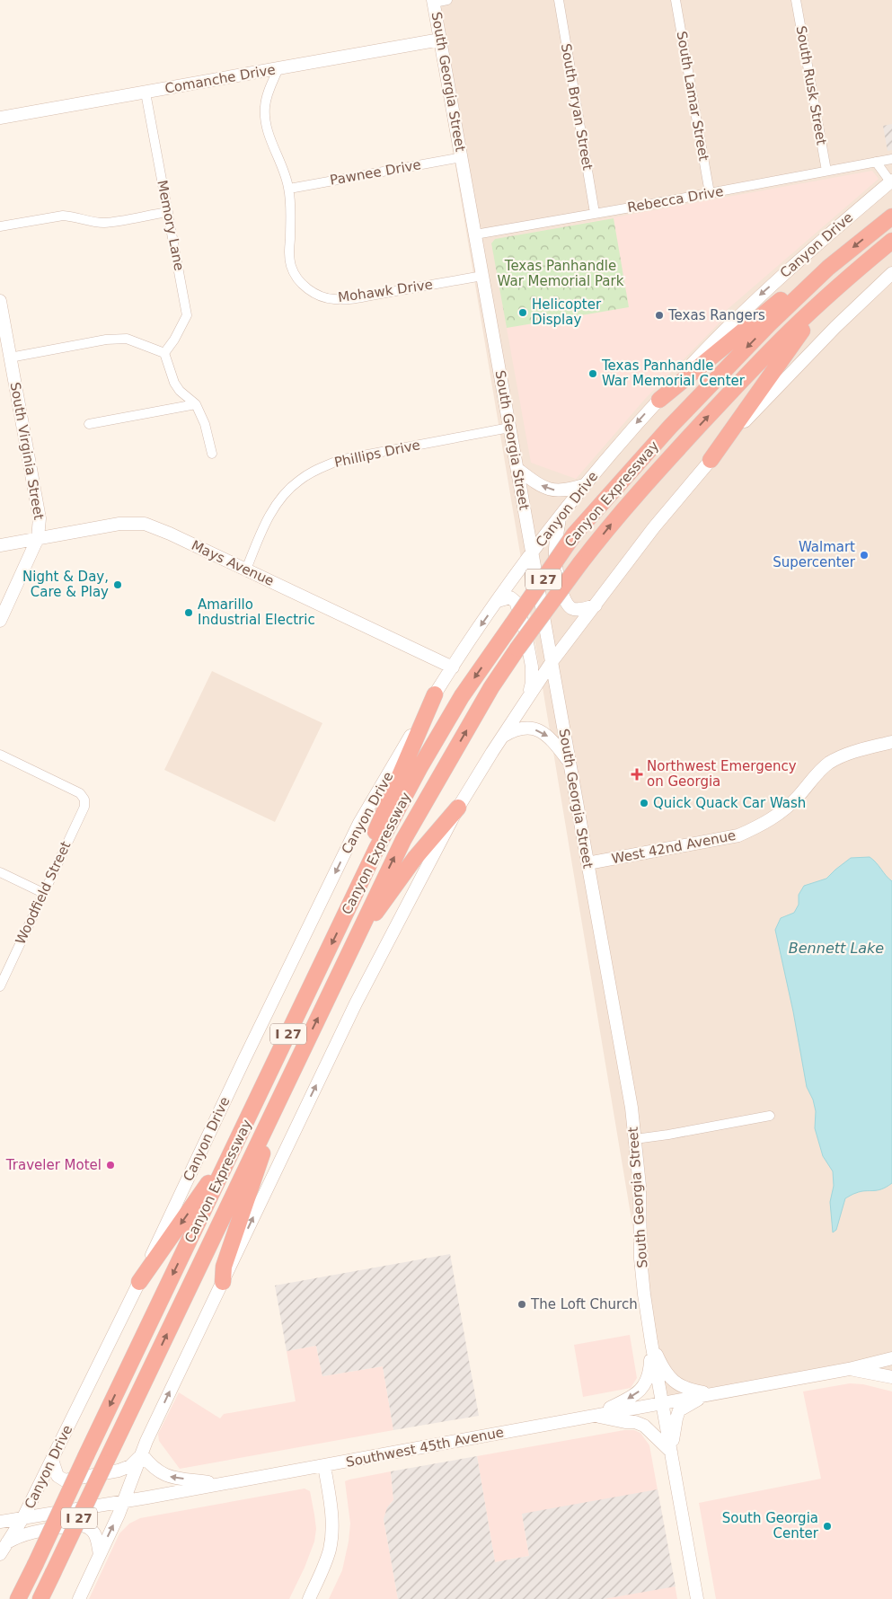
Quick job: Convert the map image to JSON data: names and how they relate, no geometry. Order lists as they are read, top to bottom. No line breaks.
{"streets":{"highway":["Canyon Expressway","I 27"],"main road":["Comanche Drive","South Georgia Street","Canyon Drive","South Virginia Street","Mays Avenue","West 42nd Avenue","Southwest 45th Avenue"],"street":["South Rusk Street","South Lamar Street","South Bryan Street","Pawnee Drive","Rebecca Drive","Memory Lane","Mohawk Drive","Phillips Drive","Woodfield Street"]},"crossings":[["Comanche Drive","South Georgia Street"],["Comanche Drive","Memory Lane"],["Comanche Drive","Mohawk Drive"],["South Georgia Street","Pawnee Drive"],["South Georgia Street","Rebecca Drive"],["South Georgia Street","Canyon Drive"],["South Georgia Street","Mohawk Drive"],["South Georgia Street","Phillips Drive"],["South Georgia Street","West 42nd Avenue"],["South Georgia Street","Southwest 45th Avenue"],["South Rusk Street","Rebecca Drive"],["South Lamar Street","Rebecca Drive"],["South Bryan Street","Rebecca Drive"],["Pawnee Drive","Mohawk Drive"],["Canyon Drive","Mays Avenue"],["Canyon Drive","Southwest 45th Avenue"],["South Virginia Street","Mays Avenue"],["Phillips Drive","Mays Avenue"]],"water":["Bennett Lake"],"parks":["Texas Panhandle War Memorial Park"],"places":{"other":["Helicopter Display","Texas Rangers","Texas Panhandle War Memorial Center","Walmart Supercenter","Night & Day, Care & Play","Amarillo Industrial Electric","Quick Quack Car Wash","Traveler Motel","The Loft Church","South Georgia Center"],"health":["Northwest Emergency on Georgia"]}}
